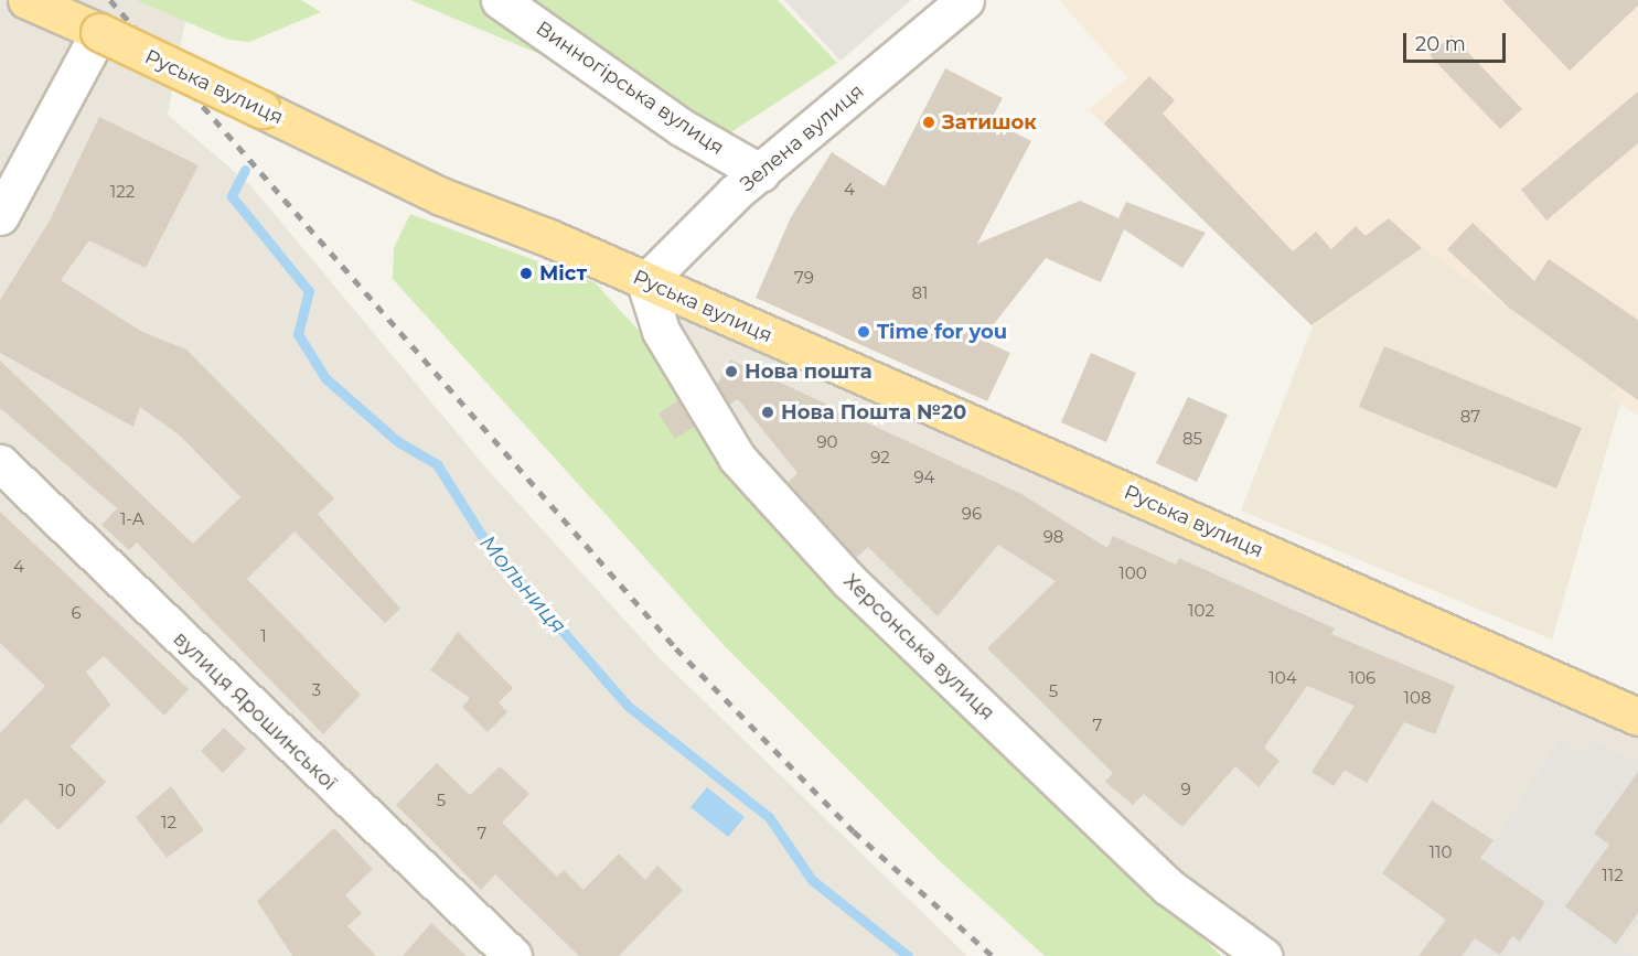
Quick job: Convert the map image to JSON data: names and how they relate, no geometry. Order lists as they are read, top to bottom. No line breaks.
{"streets":{"main road":["Руська вулиця"],"street":["Винногірська вулиця","Зелена вулиця","Херсонська вулиця","вулиця Ярошинської"]},"crossings":[["Руська вулиця","Зелена вулиця"],["Руська вулиця","Херсонська вулиця"],["Винногірська вулиця","Зелена вулиця"],["Зелена вулиця","Херсонська вулиця"]],"water":["Мольниця"],"places":["Затишок","Міст","Time for you","Нова пошта","Нова Пошта №20"],"house_numbers":["4","122","79","81","87","85","90","92","94","96","1-А","98","4","100","102","6","1","104","106","3","5","108","7","9","10","5","12","7","110","112"],"scale_bar":"20 m"}
